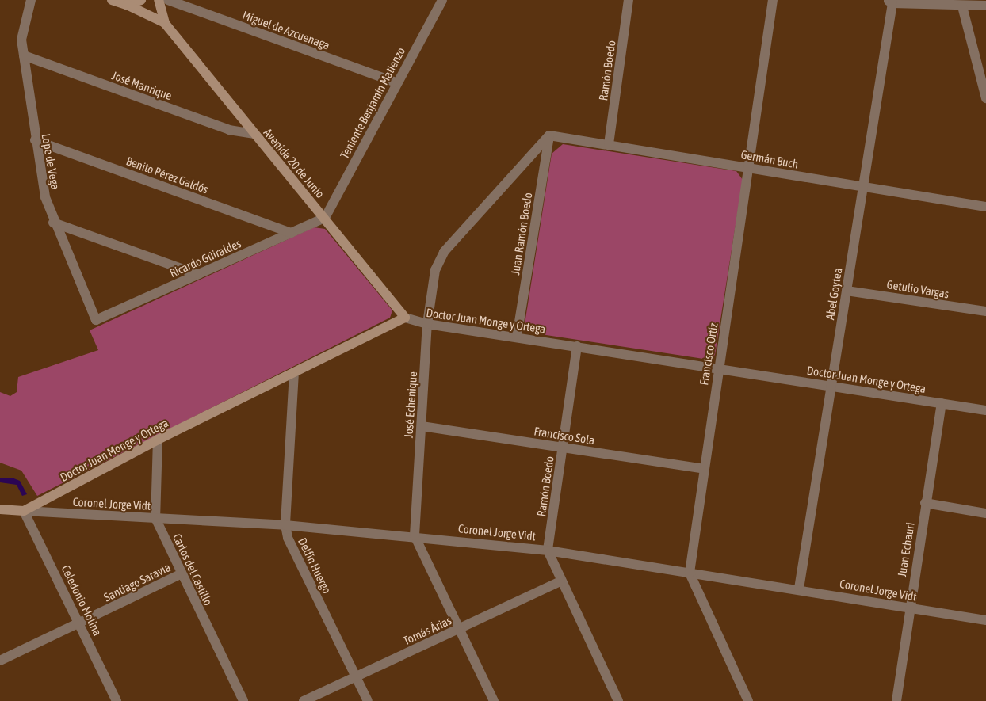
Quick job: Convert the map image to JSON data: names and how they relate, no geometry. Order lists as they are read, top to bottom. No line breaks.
{"streets":{"street":["Miguel de Azcuenaga","Ramón Boedo","José Manrique","Teniente Benjamín Matienzo","Germán Buch","Lope de Vega","Avenida 20 de Junio","Benito Pérez Galdós","Juan Ramón Boedo","Ricardo Güiraldes","Getulio Vargas","Abel Goytea","Doctor Juan Monge y Ortega","Francisco Ortíz","José Echenique","Francisco Sola","Coronel Jorge Vidt","Juan Echauri","Delfín Huergo","Carlos del Castillo","Santiago Saravia","Celedonio Molina","Tomás Árias"]},"crossings":[["Miguel de Azcuenaga","Teniente Benjamín Matienzo"],["Ramón Boedo","Germán Buch"],["Ramón Boedo","Doctor Juan Monge y Ortega"],["Ramón Boedo","Francisco Sola"],["Ramón Boedo","Coronel Jorge Vidt"],["José Manrique","Lope de Vega"],["José Manrique","Avenida 20 de Junio"],["Teniente Benjamín Matienzo","Avenida 20 de Junio"],["Teniente Benjamín Matienzo","Ricardo Güiraldes"],["Germán Buch","Juan Ramón Boedo"],["Germán Buch","Abel Goytea"],["Germán Buch","Francisco Ortíz"],["Germán Buch","José Echenique"],["Lope de Vega","Benito Pérez Galdós"],["Lope de Vega","Ricardo Güiraldes"],["Avenida 20 de Junio","Ricardo Güiraldes"],["Avenida 20 de Junio","Doctor Juan Monge y Ortega"],["Benito Pérez Galdós","Ricardo Güiraldes"],["Juan Ramón Boedo","Doctor Juan Monge y Ortega"],["Juan Ramón Boedo","José Echenique"],["Getulio Vargas","Abel Goytea"],["Abel Goytea","Doctor Juan Monge y Ortega"],["Abel Goytea","Coronel Jorge Vidt"],["Doctor Juan Monge y Ortega","Francisco Ortíz"],["Doctor Juan Monge y Ortega","José Echenique"],["Doctor Juan Monge y Ortega","Coronel Jorge Vidt"],["Doctor Juan Monge y Ortega","Juan Echauri"],["Doctor Juan Monge y Ortega","Delfín Huergo"],["Doctor Juan Monge y Ortega","Carlos del Castillo"],["Doctor Juan Monge y Ortega","Celedonio Molina"],["Francisco Ortíz","Francisco Sola"],["Francisco Ortíz","Coronel Jorge Vidt"],["José Echenique","Francisco Sola"],["José Echenique","Coronel Jorge Vidt"],["José Echenique","Tomás Árias"],["Coronel Jorge Vidt","Juan Echauri"],["Coronel Jorge Vidt","Delfín Huergo"],["Coronel Jorge Vidt","Carlos del Castillo"],["Coronel Jorge Vidt","Celedonio Molina"],["Delfín Huergo","Tomás Árias"],["Carlos del Castillo","Santiago Saravia"],["Santiago Saravia","Celedonio Molina"]]}
